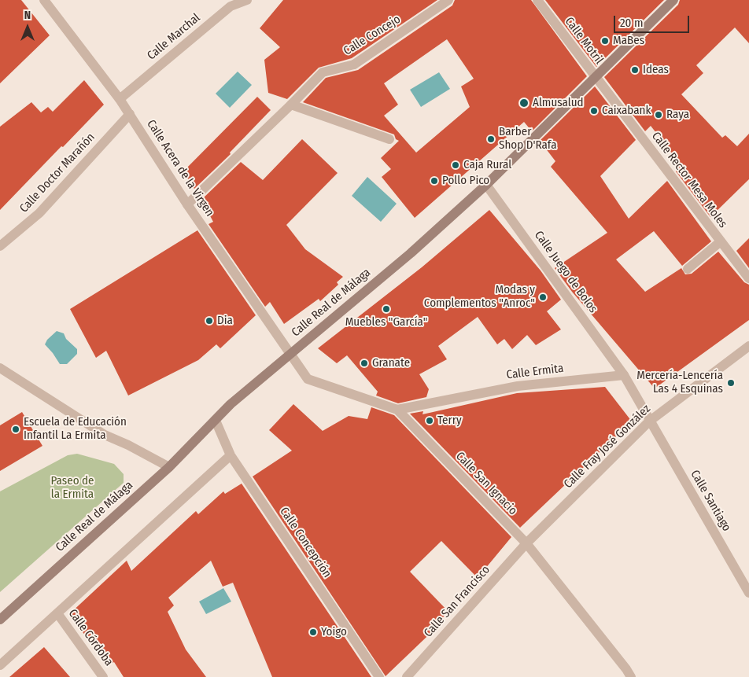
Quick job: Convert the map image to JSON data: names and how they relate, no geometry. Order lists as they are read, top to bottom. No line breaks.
{"streets":{"main road":["Calle Real de Málaga"],"street":["Calle Concejo","Calle Marchal","Calle Motril","Calle Acera de la Virgen","Calle Doctor Marañón","Calle Rector Mesa Moles","Calle Juego de Bolos","Calle Ermita","Calle Fray José González","Calle San Ignacio","Calle Santiago","Calle Concepción","Calle San Francisco","Calle Córdoba"]},"crossings":[["Calle Concejo","Calle Acera de la Virgen"],["Calle Marchal","Calle Acera de la Virgen"],["Calle Motril","Calle Rector Mesa Moles"],["Calle Motril","Calle Real de Málaga"],["Calle Acera de la Virgen","Calle Doctor Marañón"],["Calle Acera de la Virgen","Calle Real de Málaga"],["Calle Acera de la Virgen","Calle San Ignacio"],["Calle Rector Mesa Moles","Calle Real de Málaga"],["Calle Juego de Bolos","Calle Real de Málaga"],["Calle Juego de Bolos","Calle Ermita"],["Calle Real de Málaga","Calle San Ignacio"],["Calle Real de Málaga","Calle Concepción"],["Calle Ermita","Calle San Ignacio"],["Calle Fray José González","Calle San Ignacio"],["Calle Fray José González","Calle Santiago"],["Calle Fray José González","Calle San Francisco"],["Calle San Ignacio","Calle San Francisco"]],"parks":["Paseo de la Ermita"],"places":["MaBes","Ideas","Almusalud","Caixabank","Raya","Barber Shop D'Rafa","Caja Rural","Pollo Pico","Modas y Complementos \"Anroc\"","Muebles \"García\"","Dia","Granate","Mercería-Lencería Las 4 Esquinas","Terry","Escuela de Educación Infantil La Ermita","Yoigo"],"scale_bar":"20 m","north":"top"}
